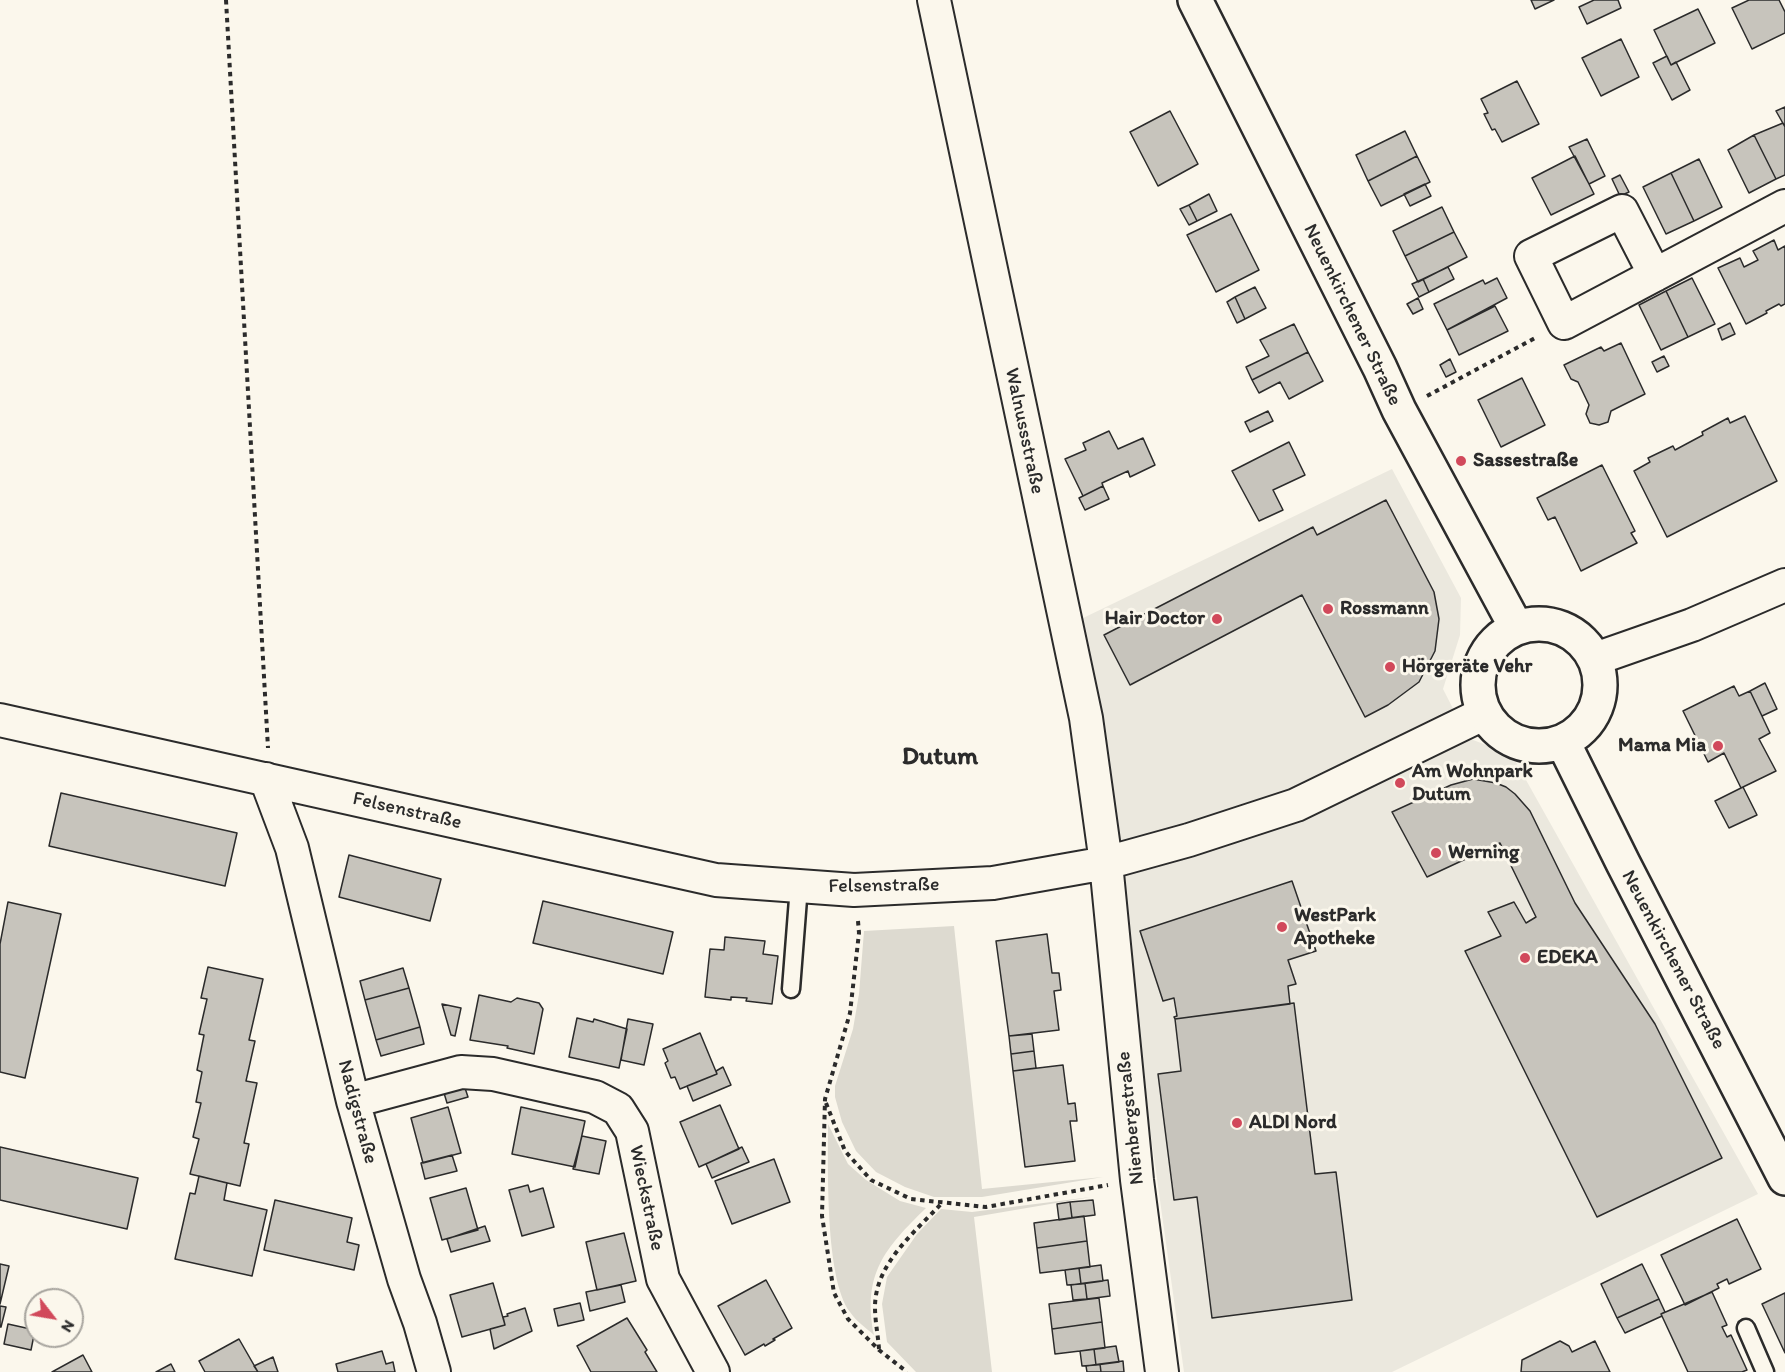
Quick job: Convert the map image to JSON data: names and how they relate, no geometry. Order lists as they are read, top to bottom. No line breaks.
{"streets":{"street":["Neuenkirchener Straße","Walnussstraße","Felsenstraße","Nadigstraße","Nienbergstraße","Wieckstraße"]},"crossings":[["Neuenkirchener Straße","Felsenstraße"],["Walnussstraße","Felsenstraße"],["Walnussstraße","Nienbergstraße"],["Felsenstraße","Nadigstraße"],["Felsenstraße","Nienbergstraße"],["Nadigstraße","Wieckstraße"]],"districts":["Dutum"],"places":["Sassestraße","Rossmann","Hair Doctor","Hörgeräte Vehr","Mama Mia","Am Wohnpark Dutum","Werning","WestPark Apotheke","EDEKA","ALDI Nord"],"north":"bottom right"}
